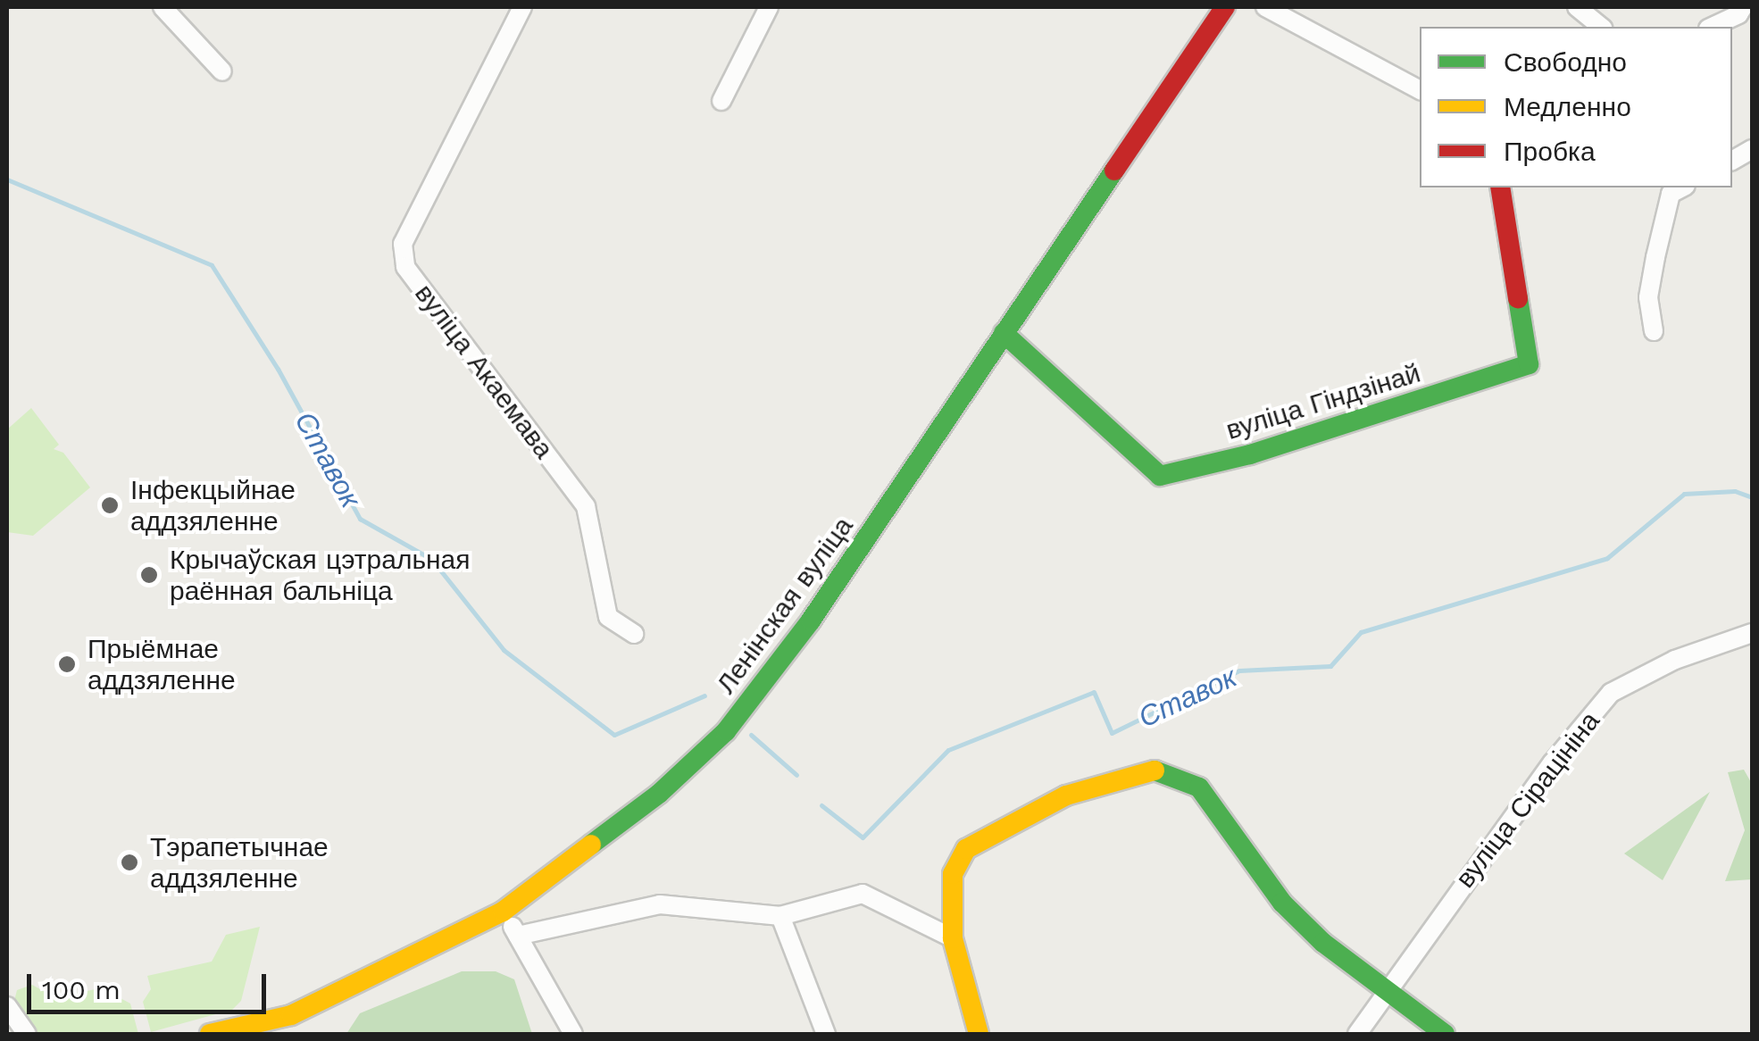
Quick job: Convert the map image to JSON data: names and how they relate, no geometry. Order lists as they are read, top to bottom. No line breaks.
{"streets":{"street":["вуліца Акаемава","вуліца Гіндзінай","Ленінская вуліца","вуліца Сірацініна"]},"crossings":[["вуліца Гіндзінай","Ленінская вуліца"]],"water":["Ставок"],"places":["Інфекцыйнае аддзяленне","Крычаўская цэтральная раённая бальніца","Прыёмнае аддзяленне","Тэрапетычнае аддзяленне"],"legend":["Свободно","Медленно","Пробка"],"scale_bar":"100 m"}
